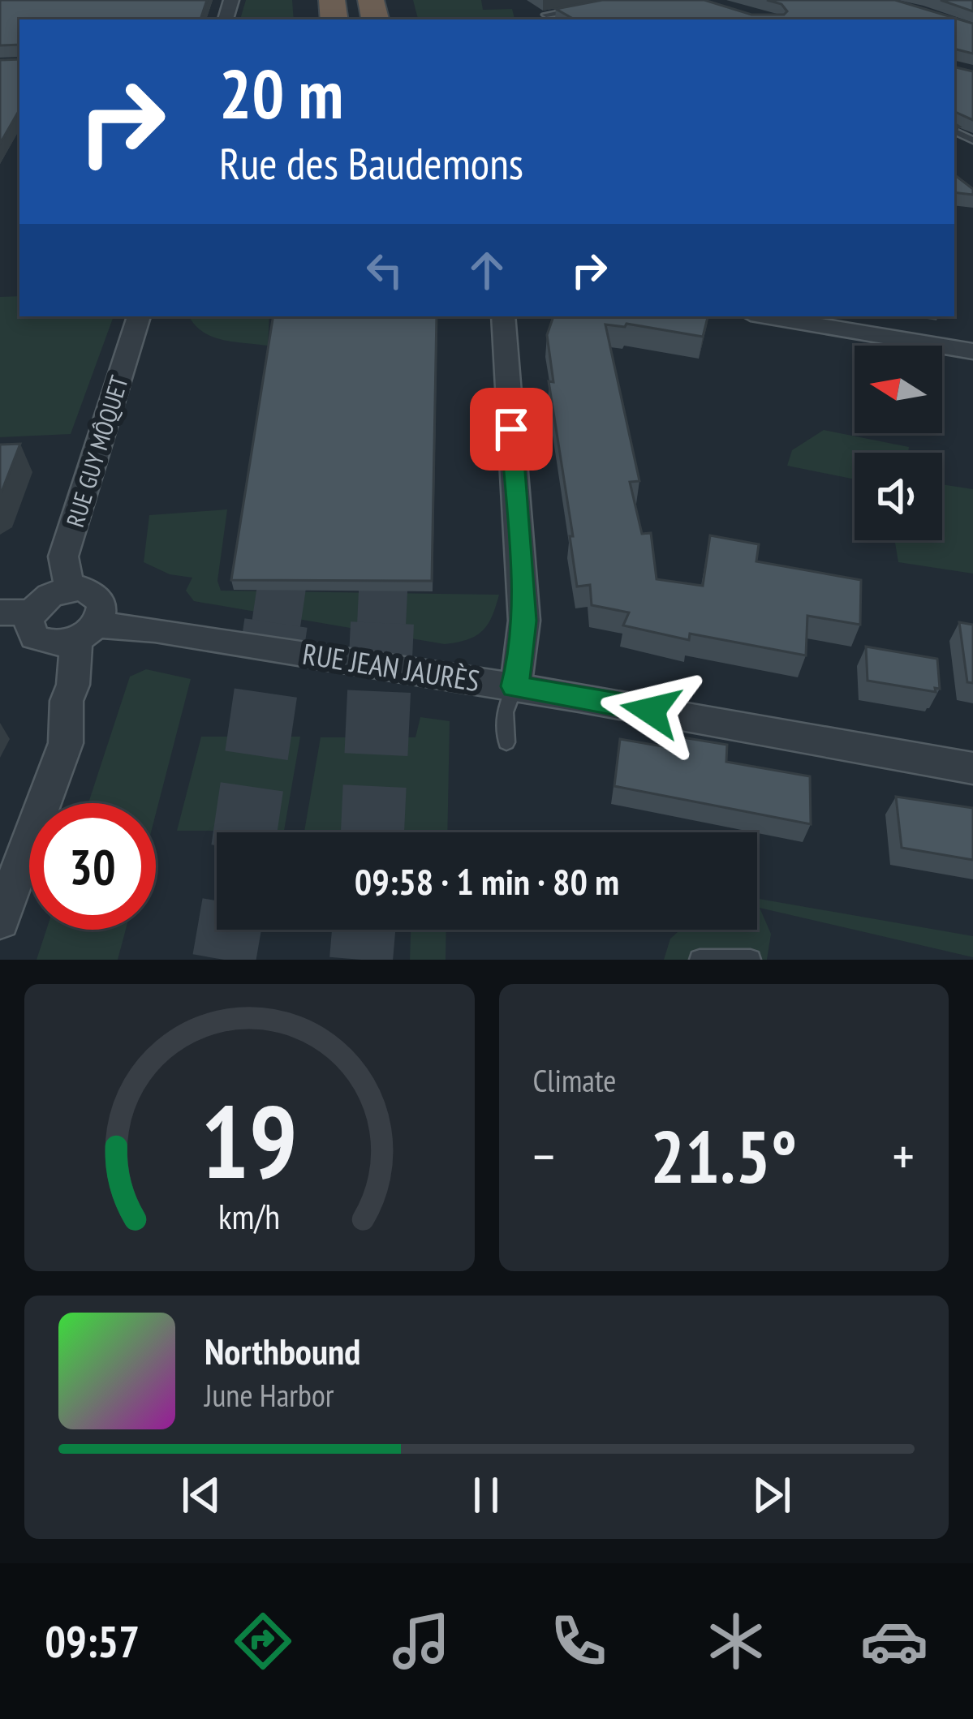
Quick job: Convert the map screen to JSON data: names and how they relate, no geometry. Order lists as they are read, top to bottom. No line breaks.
{"streets":{"street":["RUE GUY MÔQUET","RUE JEAN JAURÈS"]},"crossings":[["RUE GUY MÔQUET","RUE JEAN JAURÈS"]],"north":"left","page":{"turn":["20 m","Rue des Baudemons"],"limit":"30","trip":"09:58 · 1 min · 80 m","tile":"Climate","heat":["−","21.5°","+"],"song":["Northbound","June Harbor"],"tabs":"09:57","gauge":["19","km/h"]}}
